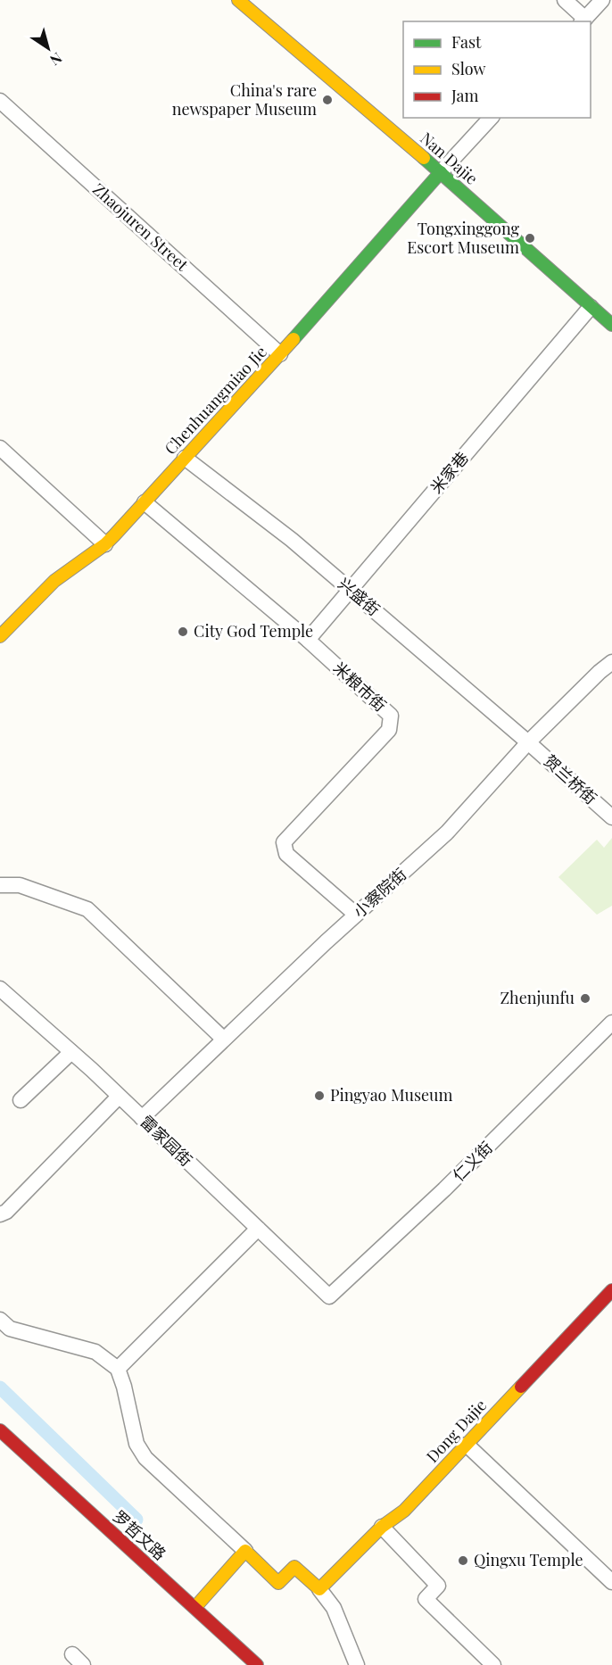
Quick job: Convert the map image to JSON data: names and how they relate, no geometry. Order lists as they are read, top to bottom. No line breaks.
{"streets":{"street":["Nan Dajie","Zhaojuren Street","Chenhuangmiao Jie","米家巷","兴盛街","米粮市街","贺兰桥街","小察院街","雷家园街","仁义街","Dong Dajie","罗哲文路"]},"crossings":[["Nan Dajie","Chenhuangmiao Jie"],["Nan Dajie","米家巷"],["Zhaojuren Street","Chenhuangmiao Jie"],["Chenhuangmiao Jie","兴盛街"],["Chenhuangmiao Jie","米粮市街"],["米家巷","兴盛街"],["米家巷","米粮市街"],["兴盛街","贺兰桥街"],["兴盛街","小察院街"],["米粮市街","小察院街"],["贺兰桥街","小察院街"],["小察院街","雷家园街"],["雷家园街","仁义街"]],"places":["China's rare newspaper Museum","Tongxinggong Escort Museum","City God Temple","Zhenjunfu","Pingyao Museum","Qingxu Temple"],"legend":["Fast","Slow","Jam"],"north":"bottom right"}
